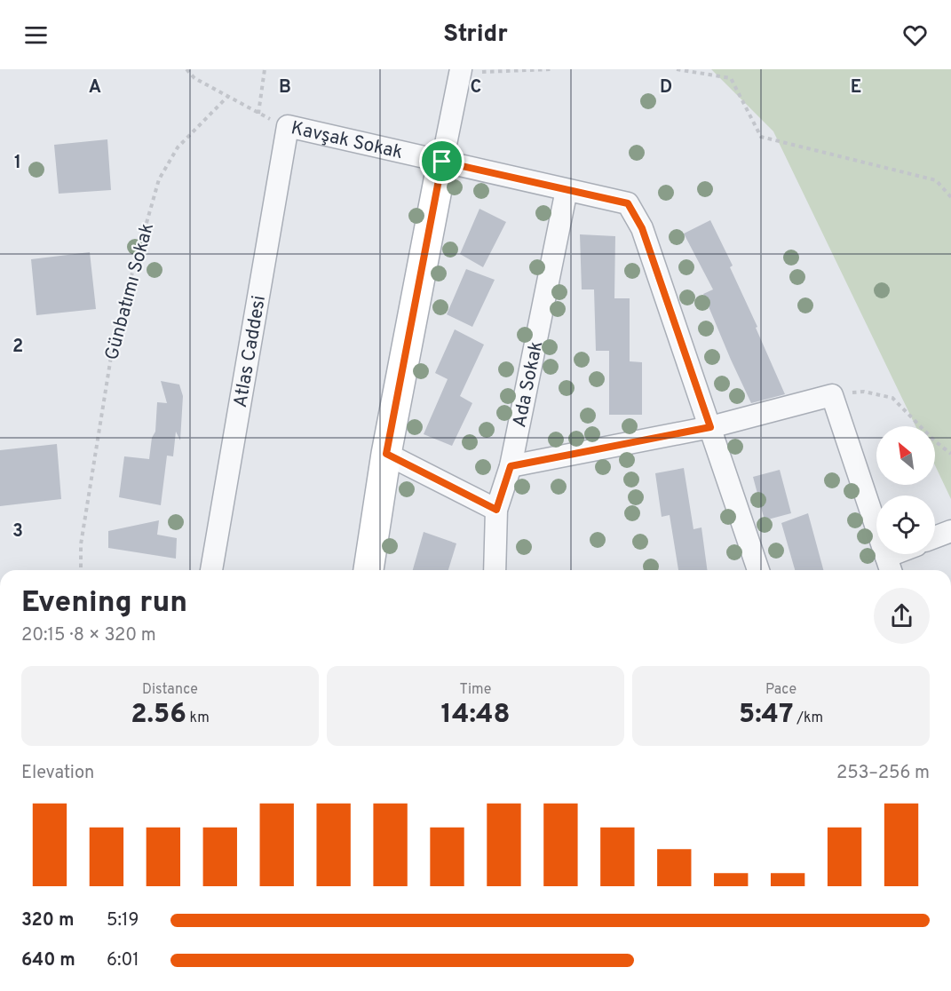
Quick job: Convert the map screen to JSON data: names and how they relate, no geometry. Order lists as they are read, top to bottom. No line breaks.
{"streets":{"street":["Kavşak Sokak","Atlas Caddesi","Ada Sokak"],"path":["Günbatımı Sokak"]},"crossings":[["Kavşak Sokak","Günbatımı Sokak"],["Kavşak Sokak","Atlas Caddesi"],["Kavşak Sokak","Ada Sokak"]],"north":"top left","page":{"header":"Stridr","heading":["Evening run","20:15 · 8 × 320 m"],"stats":[["Distance","2.56 km"],["Time","14:48"],["Pace","5:47 /km"]],"chart":["Elevation","253–256 m"],"list":[{"name":"320 m","note":"5:19"},{"name":"640 m","note":"6:01"}]},"grid":{"columns":["A","B","C","D","E"],"rows":["1","2","3"]}}
